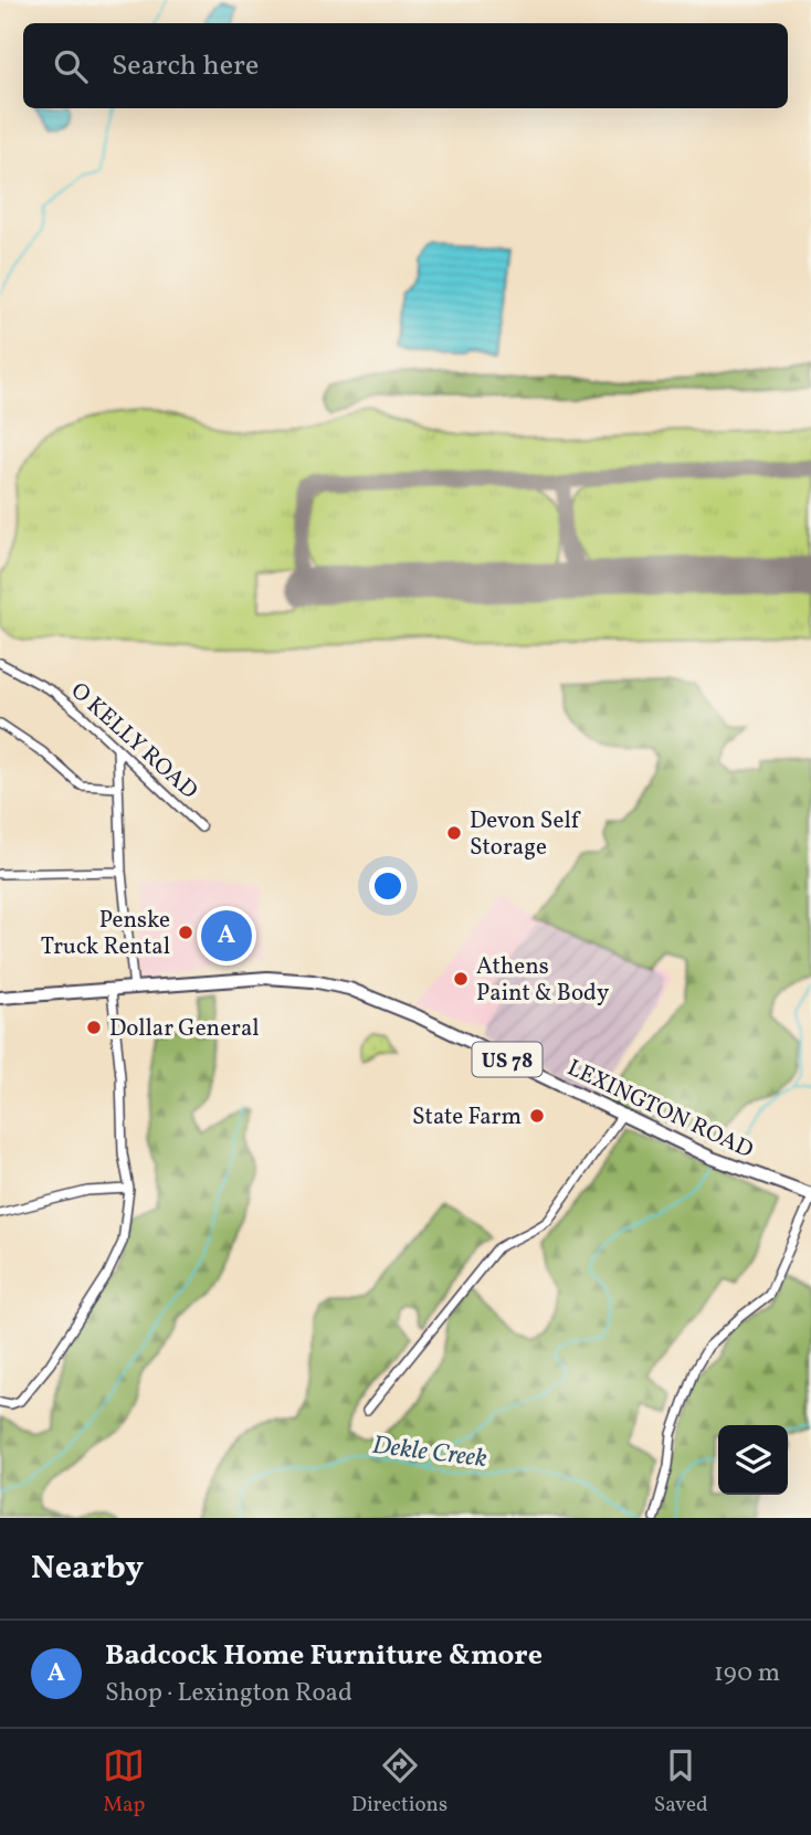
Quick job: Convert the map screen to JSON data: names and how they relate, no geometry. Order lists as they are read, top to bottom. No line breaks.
{"streets":{"highway":["US 78","LEXINGTON ROAD"],"street":["O KELLY ROAD"]},"water":["Dekle Creek"],"places":["Devon Self Storage","Penske Truck Rental","Athens Paint & Body","Dollar General","State Farm"],"page":{"search":"Search here","pins":"A","heading":"Nearby","list":[{"mark":"A","name":"Badcock Home Furniture &more","note":"Shop · Lexington Road","value":"190 m"}],"nav":["Map","Directions","Saved"]}}
